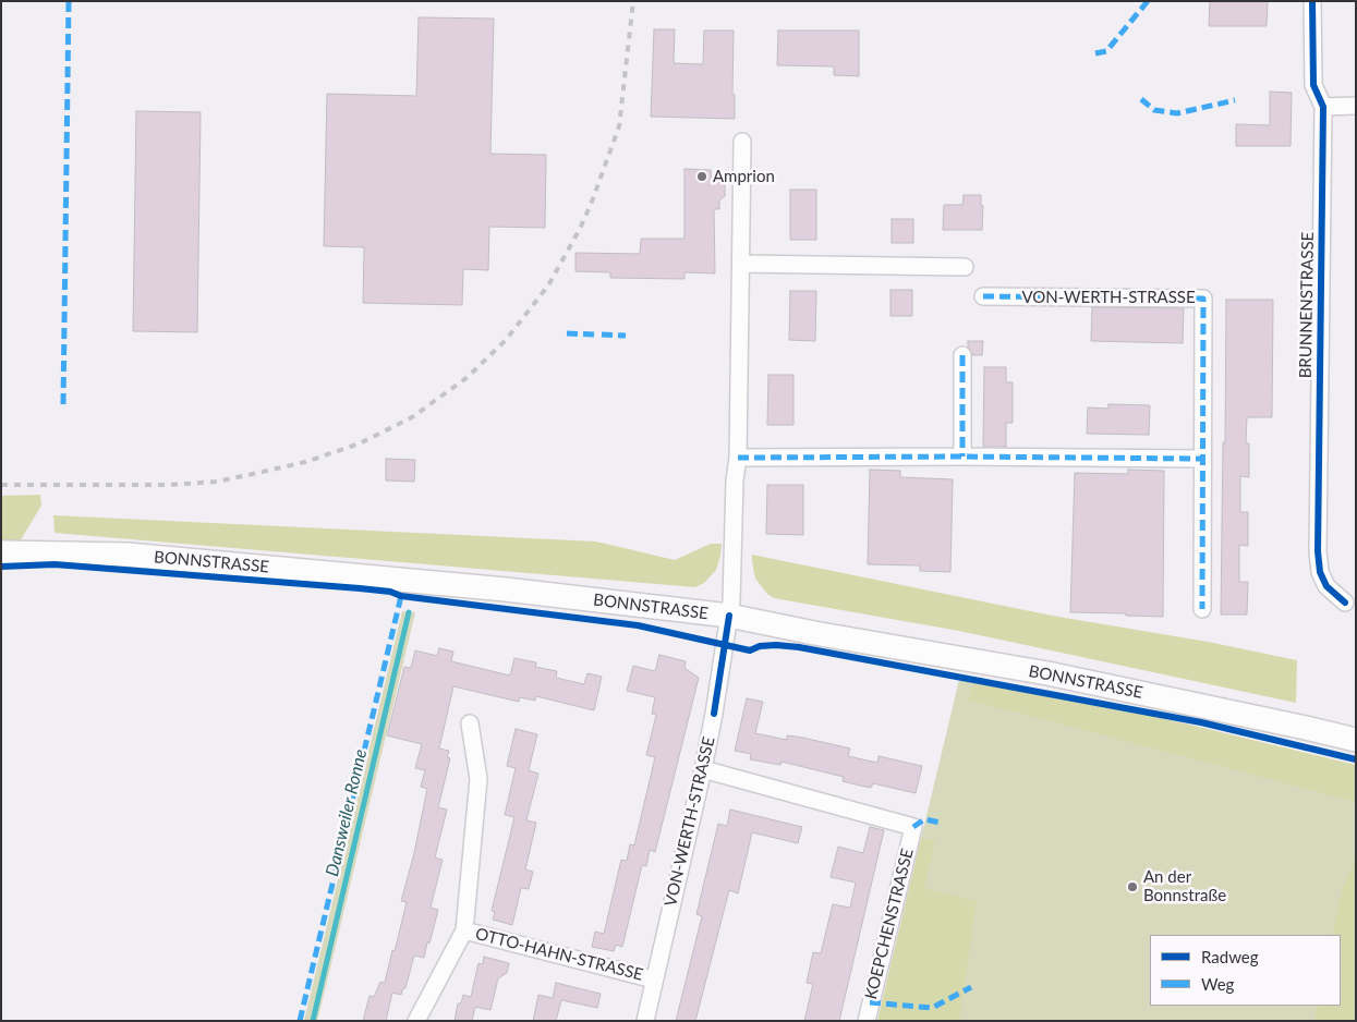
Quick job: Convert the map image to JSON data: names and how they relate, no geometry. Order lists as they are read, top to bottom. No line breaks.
{"streets":{"main road":["BONNSTRASSE"],"street":["VON-WERTH-STRASSE","BRUNNENSTRASSE","KOEPCHENSTRASSE","OTTO-HAHN-STRASSE"]},"crossings":[["VON-WERTH-STRASSE","BONNSTRASSE"],["VON-WERTH-STRASSE","KOEPCHENSTRASSE"],["VON-WERTH-STRASSE","OTTO-HAHN-STRASSE"]],"water":["Dansweiler Ronne"],"places":["Amprion","An der Bonnstraße"],"legend":["Radweg","Weg"]}
